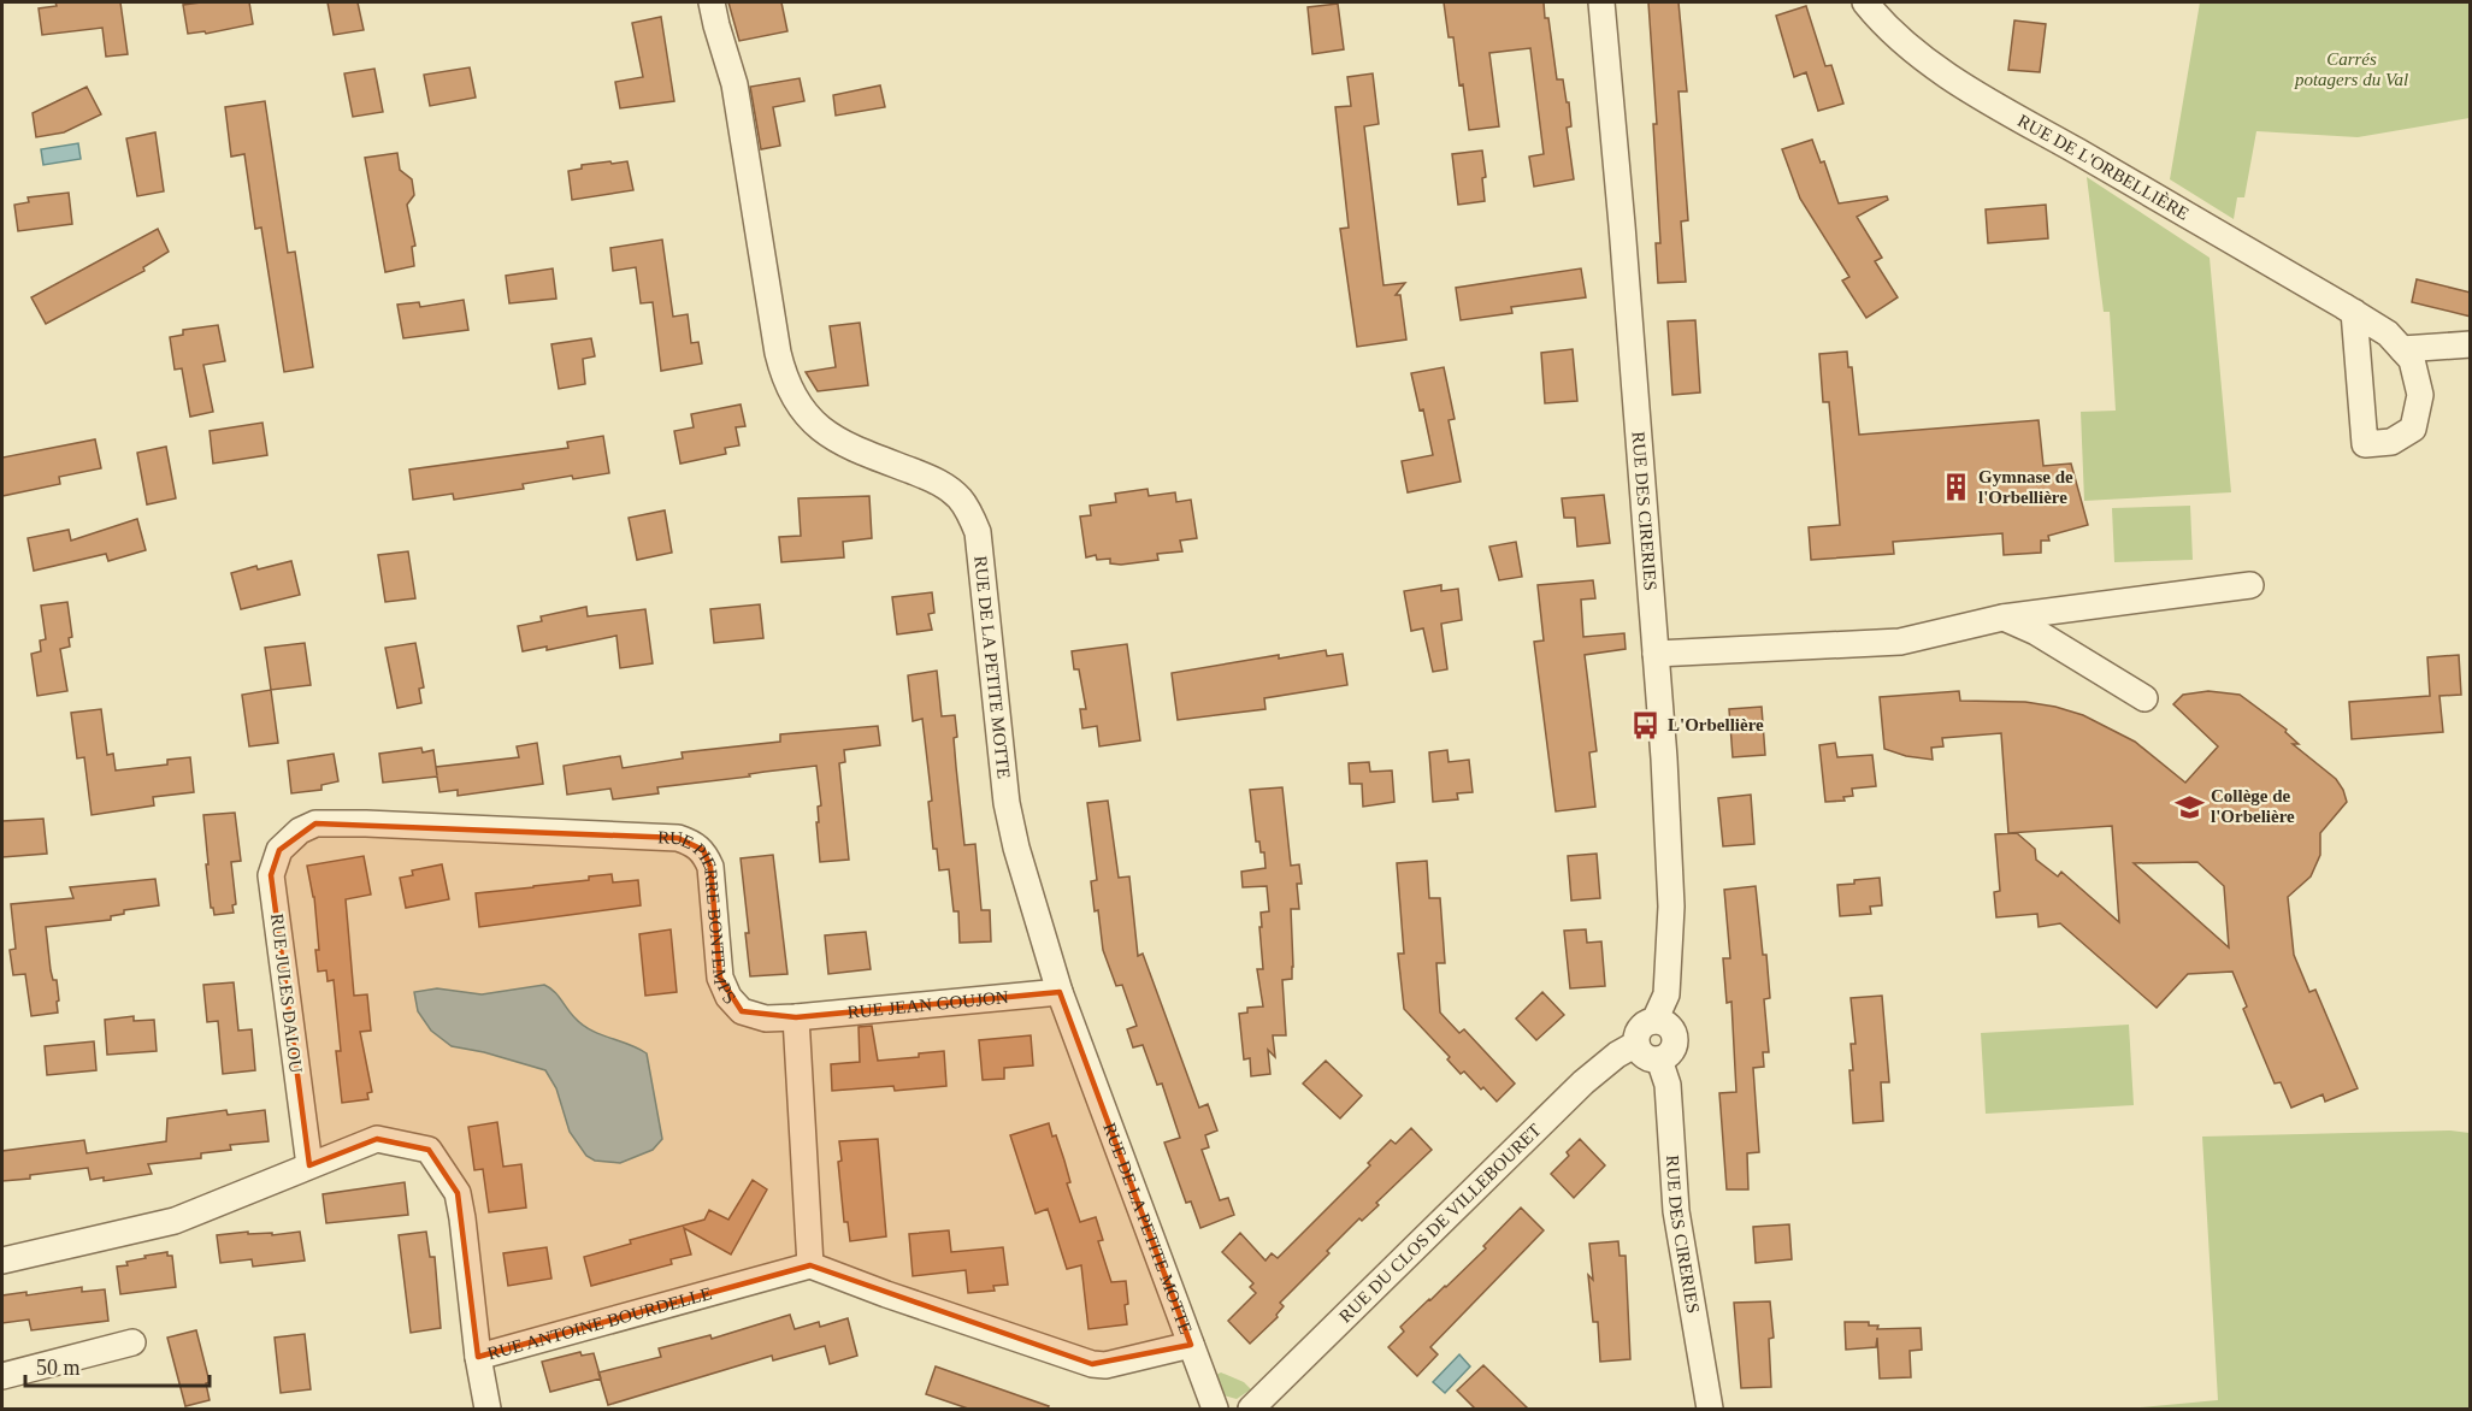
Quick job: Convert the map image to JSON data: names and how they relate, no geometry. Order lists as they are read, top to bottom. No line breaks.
{"streets":{"street":["RUE DE L'ORBELLIÈRE","RUE DES CIRERIES","RUE DE LA PETITE MOTTE","RUE PIERRE BONTEMPS","RUE JULES DALOU","RUE JEAN GOUJON","RUE DU CLOS DE VILLEBOURET","RUE ANTOINE BOURDELLE"]},"crossings":[["RUE DES CIRERIES","RUE DU CLOS DE VILLEBOURET"],["RUE DE LA PETITE MOTTE","RUE JEAN GOUJON"],["RUE PIERRE BONTEMPS","RUE JULES DALOU"],["RUE PIERRE BONTEMPS","RUE JEAN GOUJON"],["RUE JULES DALOU","RUE ANTOINE BOURDELLE"]],"parks":["Carrés potagers du Val"],"places":{"building":["Gymnase de l'Orbellière"],"bus stop":["L'Orbellière"],"school or university":["Collège de l'Orbelière"]},"scale_bar":"50 m"}
